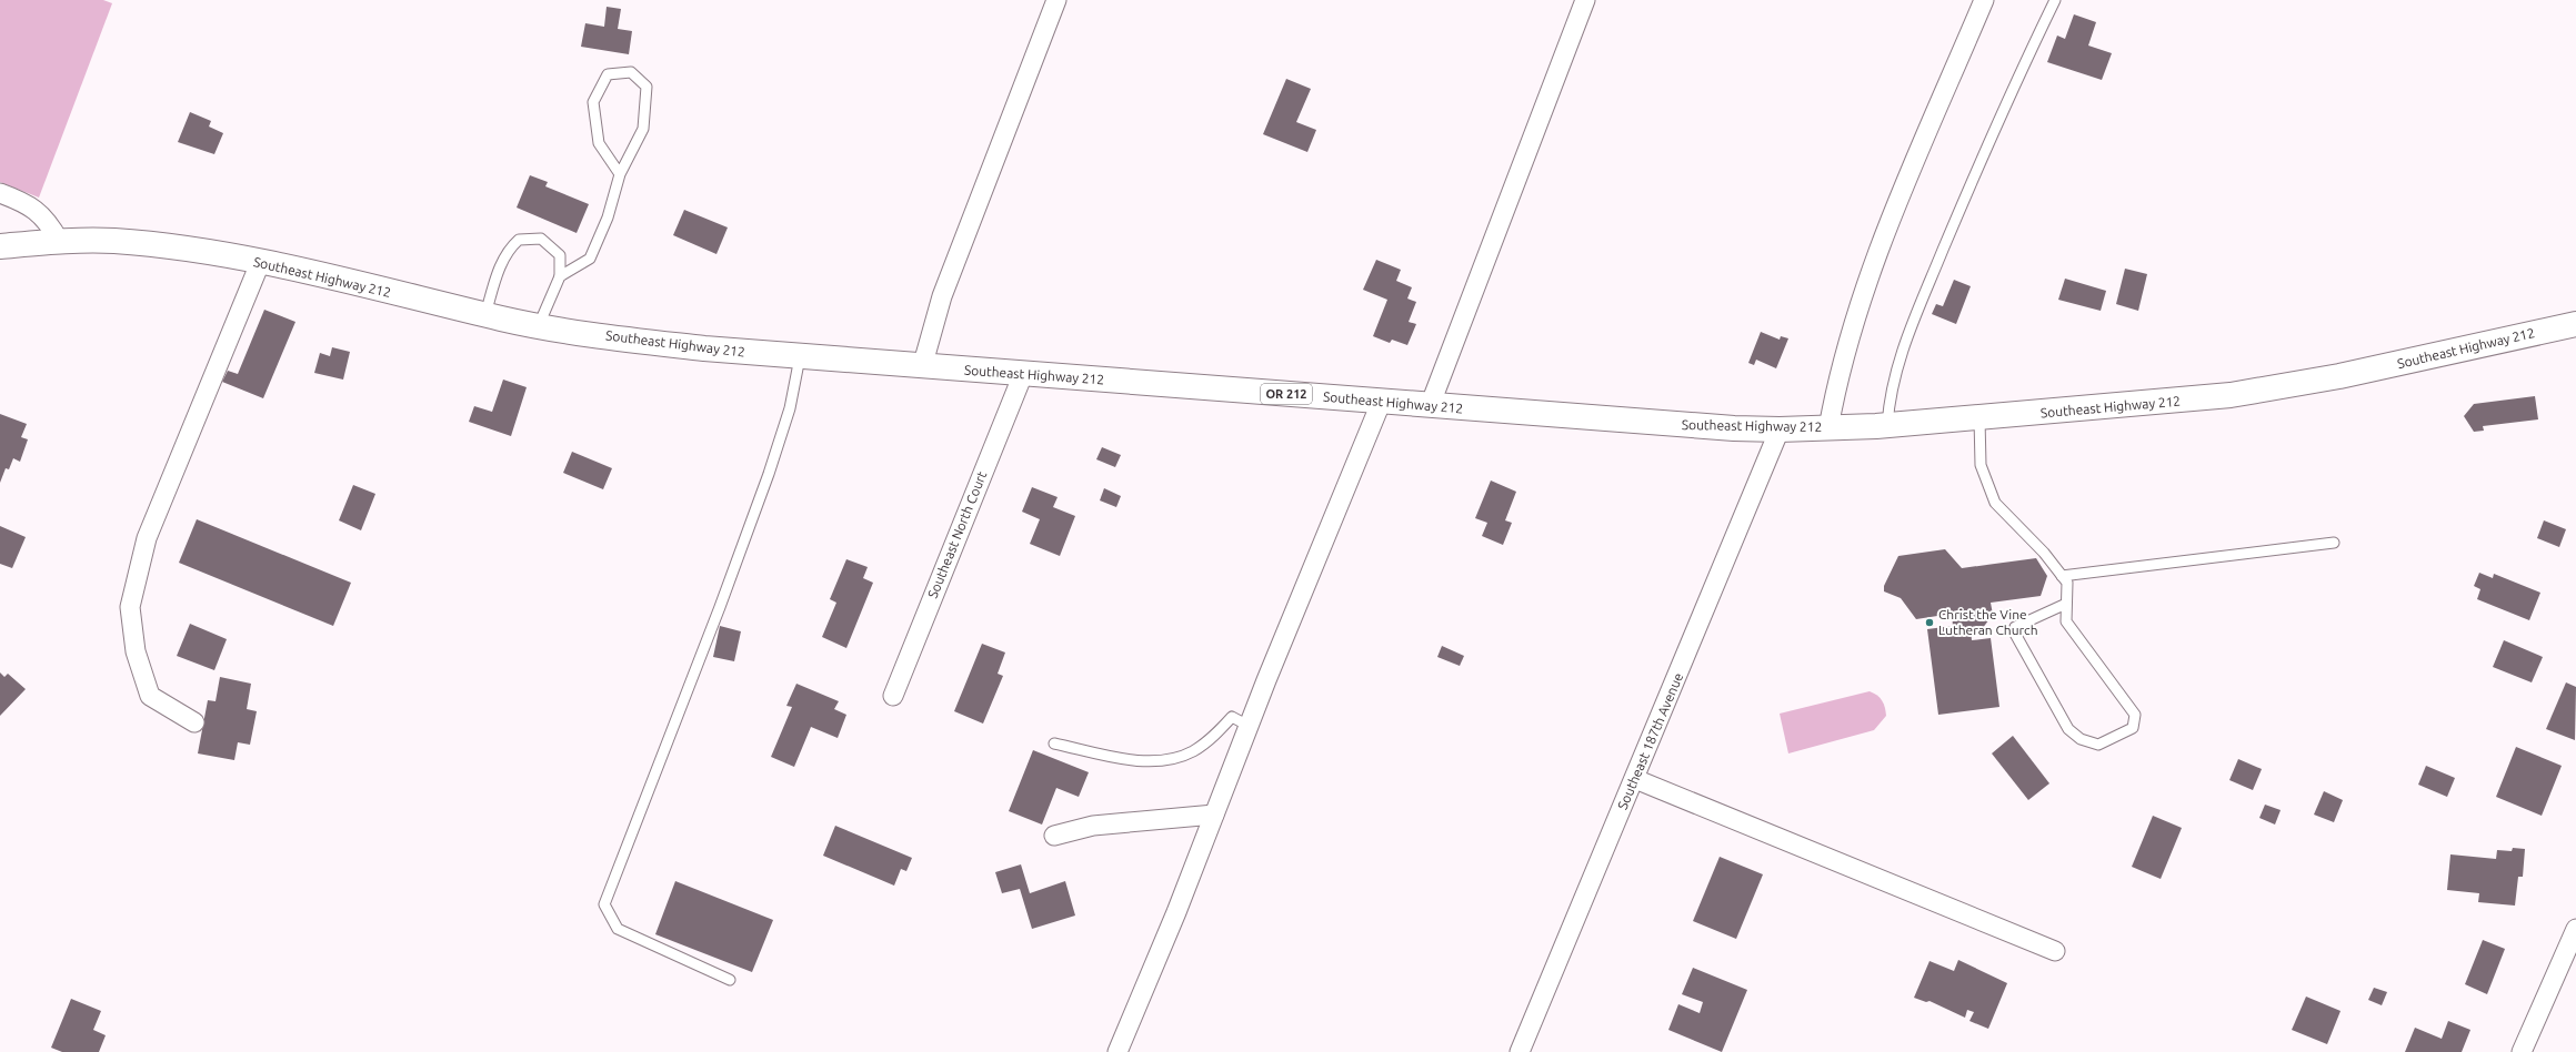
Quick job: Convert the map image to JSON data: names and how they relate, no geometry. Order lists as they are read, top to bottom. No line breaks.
{"streets":{"highway":["Southeast Highway 212","OR 212"],"street":["Southeast North Court","Southeast 187th Avenue"]},"crossings":[["Southeast Highway 212","Southeast North Court"],["Southeast Highway 212","Southeast 187th Avenue"]],"places":["Christ the Vine Lutheran Church"]}
